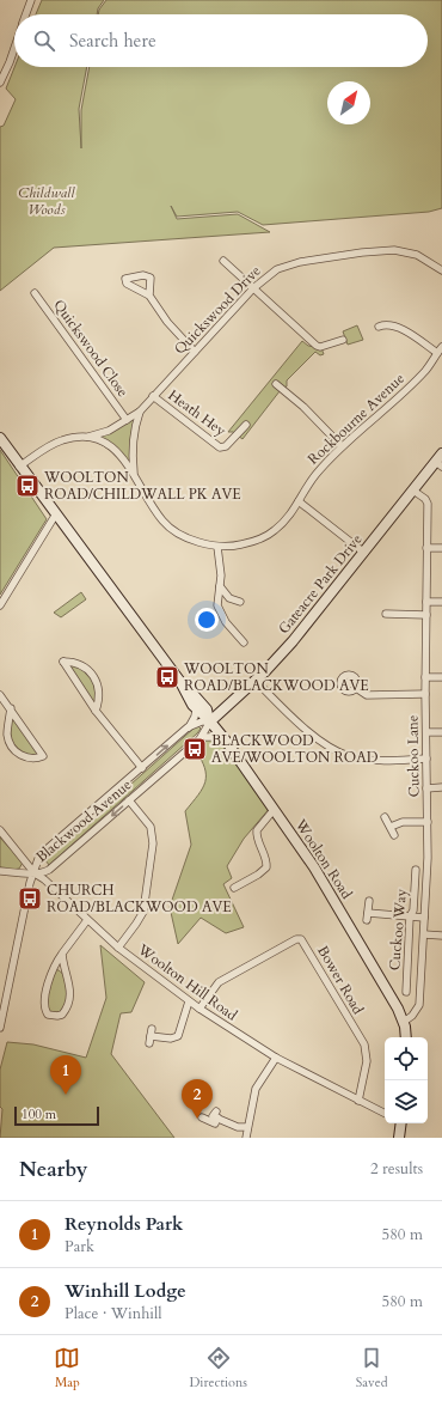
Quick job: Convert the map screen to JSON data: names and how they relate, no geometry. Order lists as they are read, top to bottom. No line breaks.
{"streets":{"street":["Quickswood Drive","Quickswood Close","Heath Hey","Rockbourne Avenue","Gateacre Park Drive","Cuckoo Lane","Blackwood Avenue","Woolton Road","Cuckoo Way","Bower Road","Woolton Hill Road"]},"crossings":[["Quickswood Drive","Quickswood Close"],["Quickswood Drive","Heath Hey"],["Quickswood Drive","Rockbourne Avenue"],["Gateacre Park Drive","Cuckoo Lane"],["Gateacre Park Drive","Blackwood Avenue"],["Gateacre Park Drive","Woolton Road"],["Cuckoo Lane","Woolton Road"],["Blackwood Avenue","Woolton Road"],["Blackwood Avenue","Woolton Hill Road"],["Bower Road","Woolton Hill Road"]],"parks":["Childwall Woods"],"places":{"bus stop":["WOOLTON ROAD/CHILDWALL PK AVE","WOOLTON ROAD/BLACKWOOD AVE","BLACKWOOD AVE/WOOLTON ROAD","CHURCH ROAD/BLACKWOOD AVE"]},"scale_bar":"100 m","north":"top right","page":{"search":"Search here","pins":["1","2"],"scale":"100 m","heading":["Nearby","2 results"],"list":[{"mark":"1","name":"Reynolds Park","note":"Park","value":"580 m"},{"mark":"2","name":"Winhill Lodge","note":"Place · Winhill","value":"580 m"}],"nav":["Map","Directions","Saved"]}}
